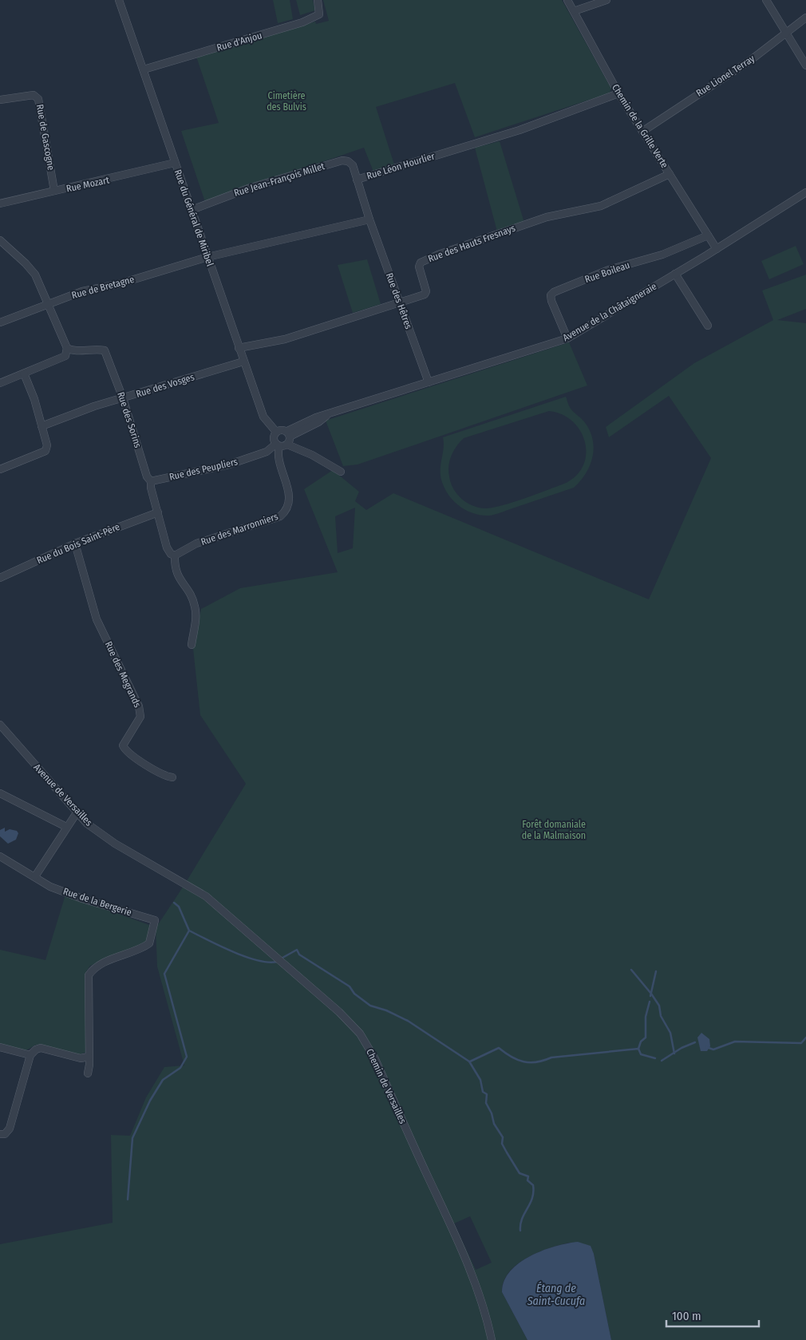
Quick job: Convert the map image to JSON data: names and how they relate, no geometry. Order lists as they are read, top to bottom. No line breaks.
{"streets":{"street":["Rue d'Anjou","Rue Lionel Terray","Chemin de la Grille Verte","Rue de Gascogne","Rue Léon Hourlier","Rue Jean-François Millet","Rue Mozart","Rue du Général de Miribel","Rue des Hauts Fresnays","Rue Boileau","Rue de Bretagne","Rue des Hêtres","Avenue de la Châtaigneraie","Rue des Vosges","Rue des Sorins","Rue des Peupliers","Rue des Marronniers","Rue du Bois Saint-Père","Rue des Megrands","Avenue de Versailles","Rue de la Bergerie","Chemin de Versailles"]},"crossings":[["Rue d'Anjou","Rue du Général de Miribel"],["Rue Lionel Terray","Chemin de la Grille Verte"],["Chemin de la Grille Verte","Rue Léon Hourlier"],["Chemin de la Grille Verte","Rue des Hauts Fresnays"],["Chemin de la Grille Verte","Rue Boileau"],["Chemin de la Grille Verte","Avenue de la Châtaigneraie"],["Rue de Gascogne","Rue Mozart"],["Rue Léon Hourlier","Rue Jean-François Millet"],["Rue Léon Hourlier","Rue des Hêtres"],["Rue Jean-François Millet","Rue du Général de Miribel"],["Rue Mozart","Rue du Général de Miribel"],["Rue du Général de Miribel","Rue des Hauts Fresnays"],["Rue du Général de Miribel","Rue de Bretagne"],["Rue du Général de Miribel","Avenue de la Châtaigneraie"],["Rue du Général de Miribel","Rue des Vosges"],["Rue du Général de Miribel","Rue des Peupliers"],["Rue du Général de Miribel","Rue des Marronniers"],["Rue des Hauts Fresnays","Rue des Hêtres"],["Rue Boileau","Avenue de la Châtaigneraie"],["Rue des Hêtres","Avenue de la Châtaigneraie"],["Avenue de la Châtaigneraie","Rue des Peupliers"],["Avenue de la Châtaigneraie","Rue des Marronniers"],["Rue des Vosges","Rue des Sorins"],["Rue des Sorins","Rue des Peupliers"],["Rue des Sorins","Rue des Marronniers"],["Rue des Sorins","Rue du Bois Saint-Père"],["Rue des Peupliers","Rue des Marronniers"],["Rue du Bois Saint-Père","Rue des Megrands"],["Avenue de Versailles","Chemin de Versailles"]],"water":["Étang de Saint-Cucufa"],"parks":["Cimetière des Bulvis","Forêt domaniale de la Malmaison"],"scale_bar":"100 m"}
